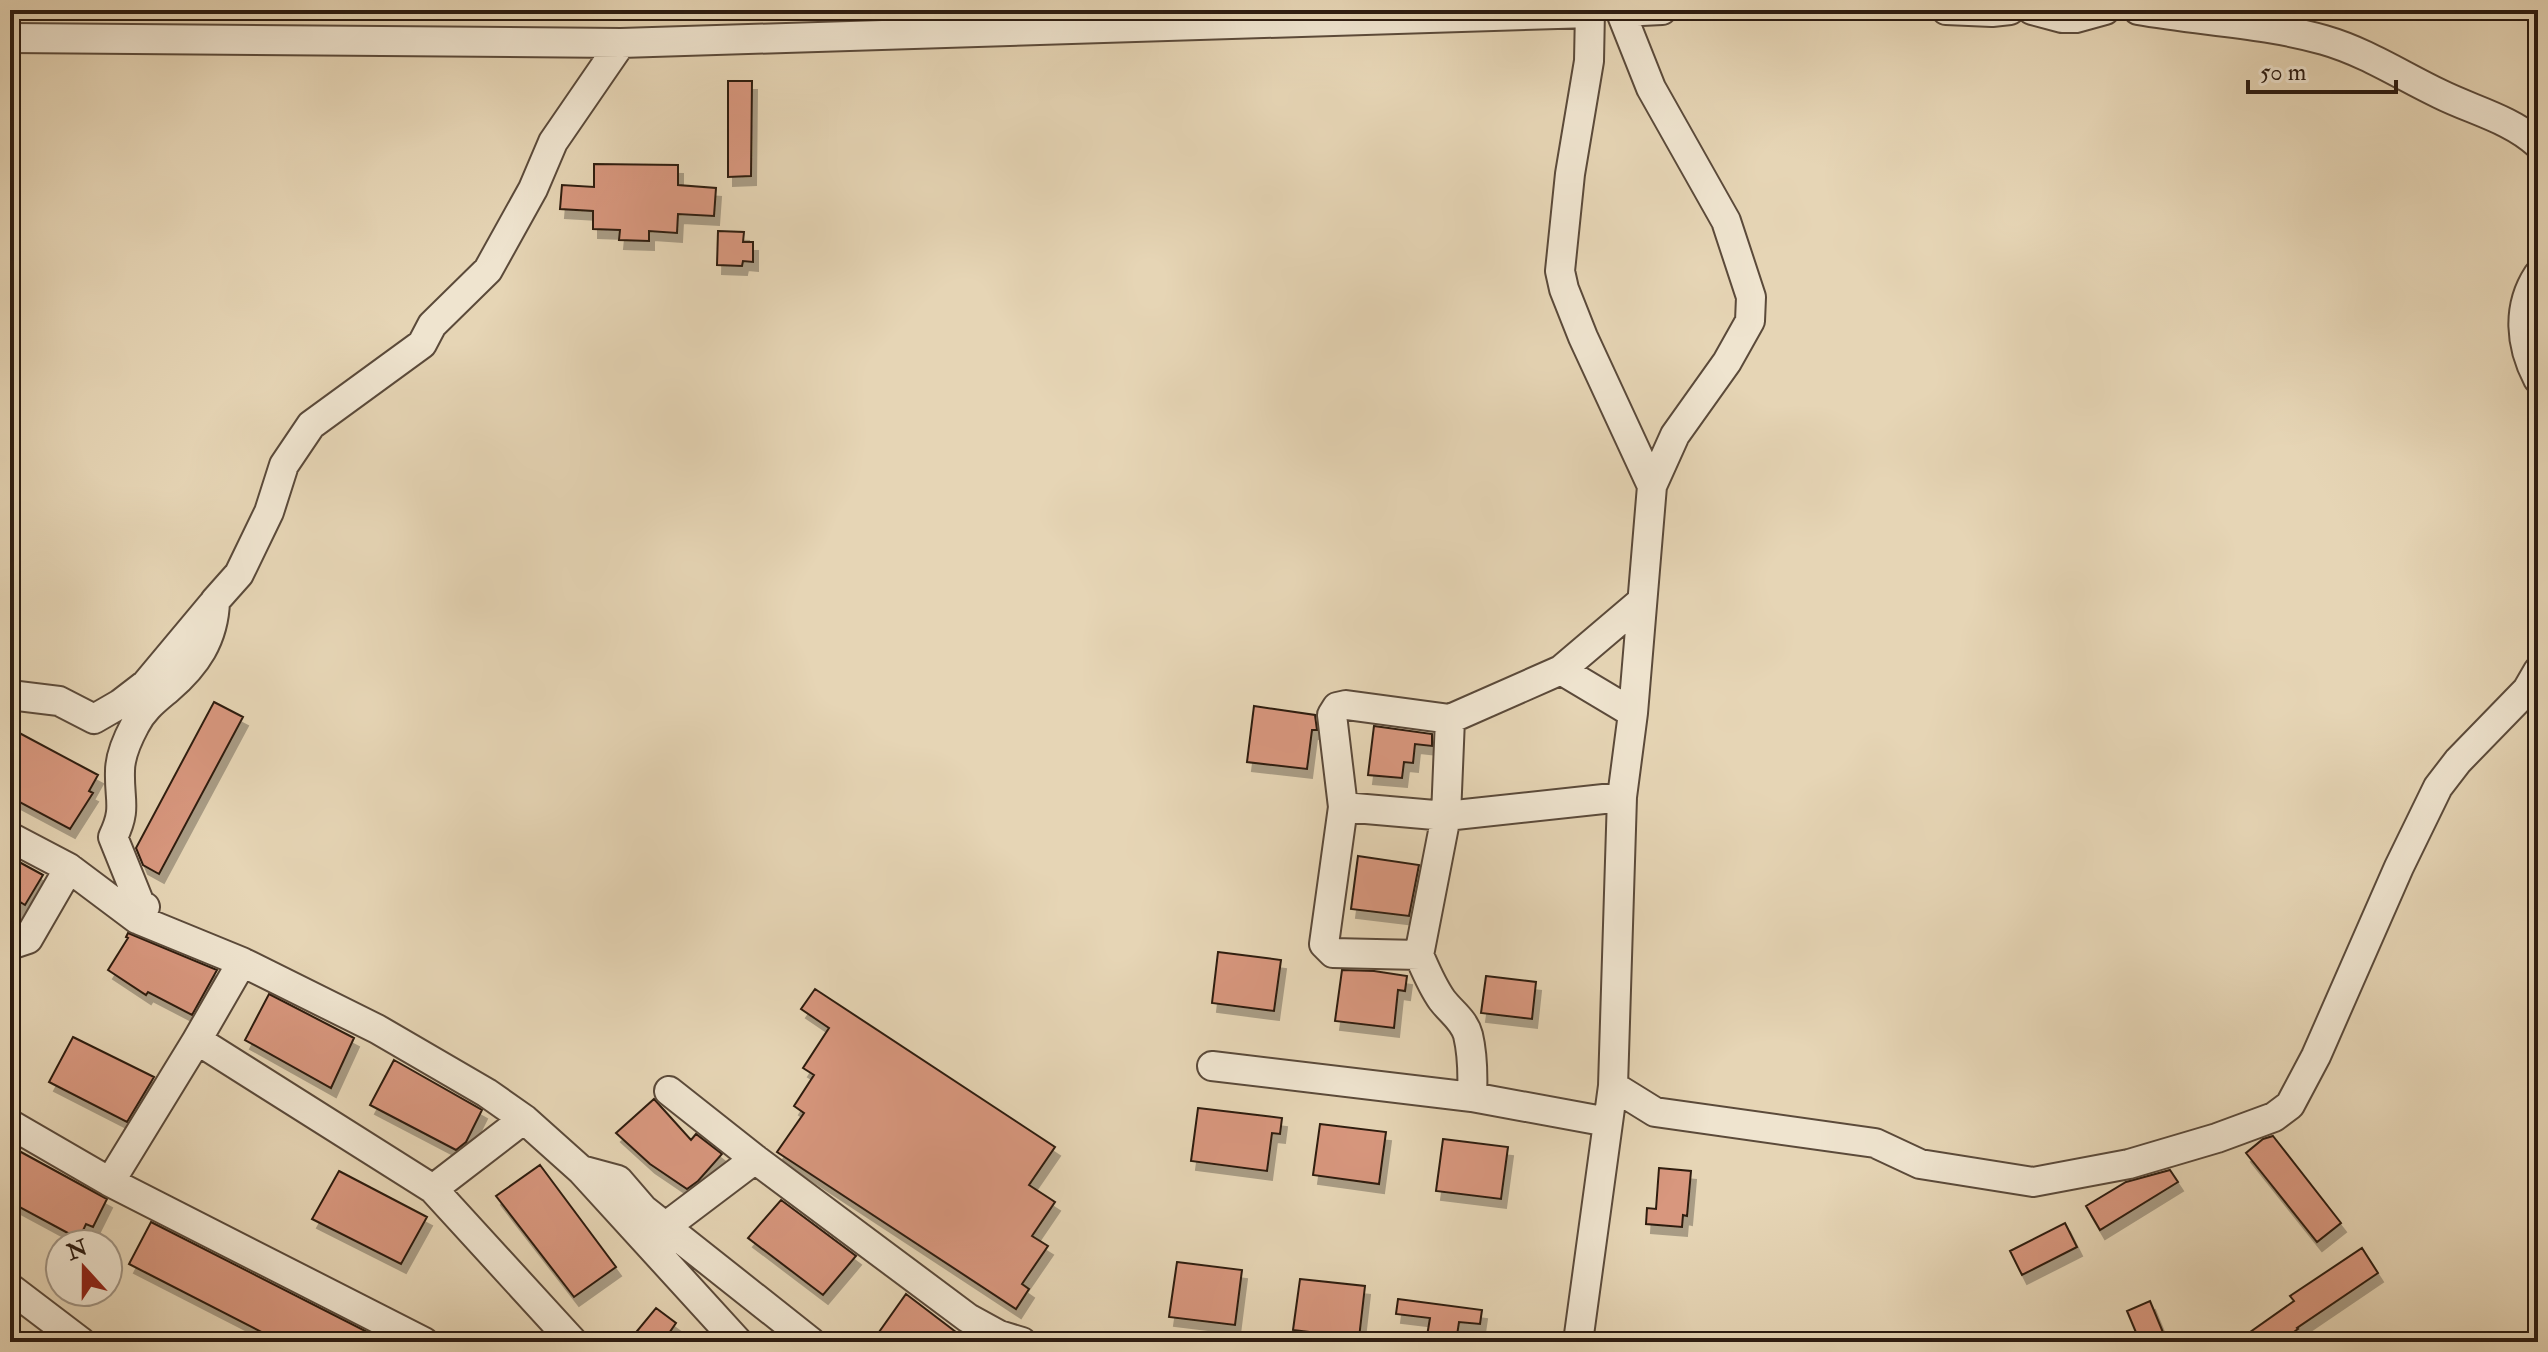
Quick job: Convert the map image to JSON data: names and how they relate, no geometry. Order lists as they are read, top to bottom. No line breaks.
{"scale_bar":"50 m","north":"top"}
